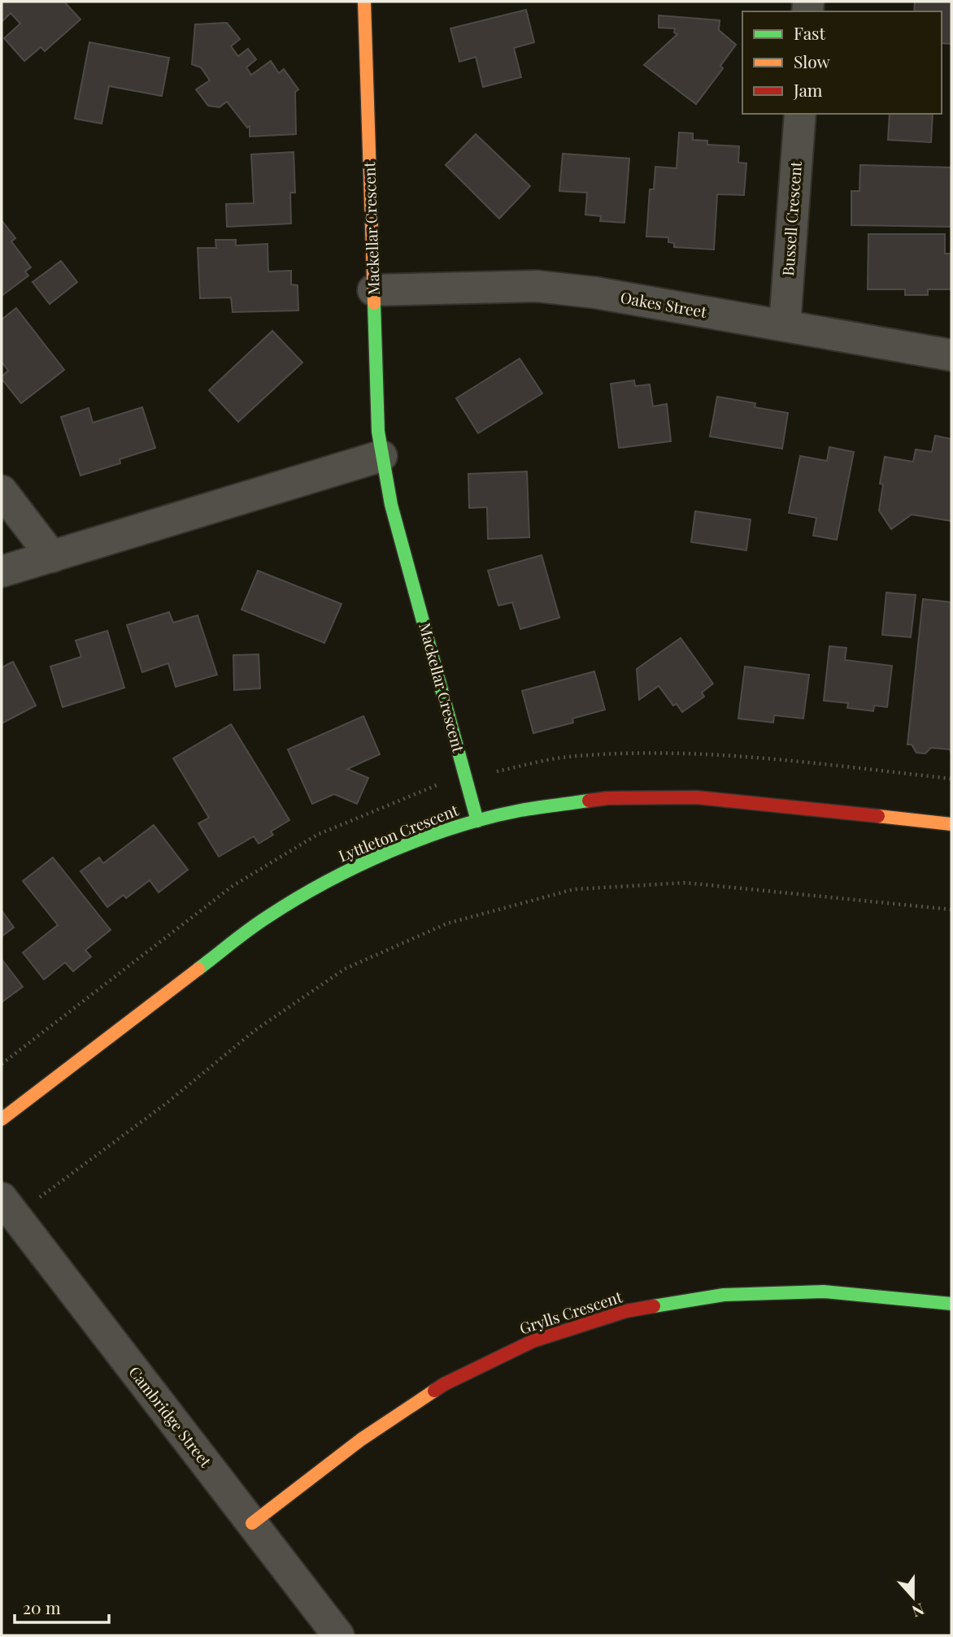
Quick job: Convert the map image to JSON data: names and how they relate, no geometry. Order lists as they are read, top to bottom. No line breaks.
{"streets":{"street":["Bussell Crescent","Mackellar Crescent","Oakes Street","Lyttleton Crescent","Grylls Crescent","Cambridge Street"]},"crossings":[["Bussell Crescent","Oakes Street"],["Mackellar Crescent","Oakes Street"],["Mackellar Crescent","Lyttleton Crescent"],["Grylls Crescent","Cambridge Street"]],"legend":["Fast","Slow","Jam"],"scale_bar":"20 m","north":"bottom"}
